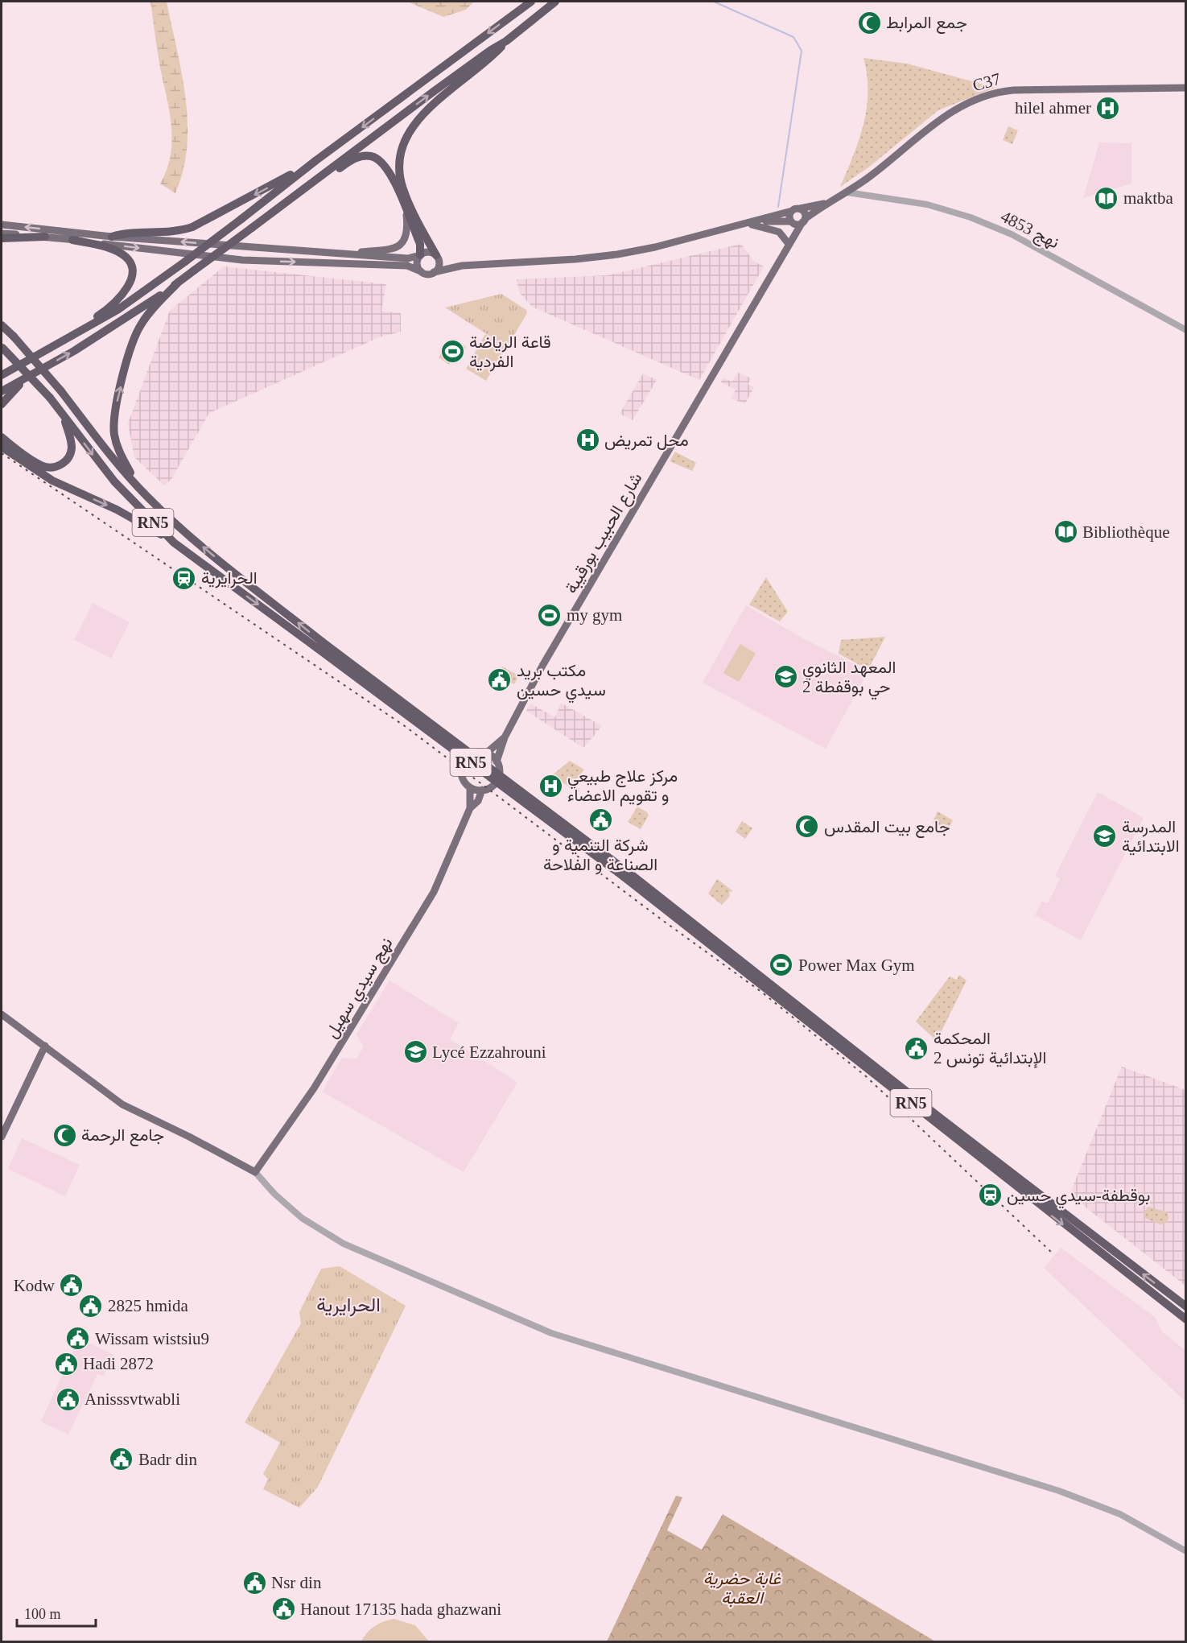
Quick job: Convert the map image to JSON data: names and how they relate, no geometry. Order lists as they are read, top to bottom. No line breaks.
{"streets":{"highway":["RN5"],"main road":["C37","شارع الحبيب بورقيبة","نهج سيدي سهيل"],"street":["نهج 4853"]},"crossings":[["C37","نهج 4853"],["شارع الحبيب بورقيبة","نهج سيدي سهيل"]],"districts":["الحرايرية"],"parks":["غابة حضرية العقبة"],"places":{"mosque":["جمع المرابط","جامع بيت المقدس","جامع الرحمة"],"hospital":["hilel ahmer","محل تمريض","مركز علاج طبيعي و تقويم الاعضاء"],"library":["maktba","Bibliothèque"],"sports":["قاعة الرياضة الفردية","my gym","Power Max Gym"],"station":["الحرايرية","بوقطفة-سيدي حسين"],"school or university":["المعهد الثانوي حي بوقفطة 2","المدرسة الابتدائية","Lycé Ezzahrouni"],"public building":["مكتب بريد سيدي حسين","شركة التنمية و الصناعة و الفلاحة","المحكمة الإبتدائية تونس 2","Kodw","2825 hmida","Wissam wistsiu9","Hadi 2872","Anisssvtwabli","Badr din","Nsr din","Hanout 17135 hada ghazwani"]},"scale_bar":"100 m"}
